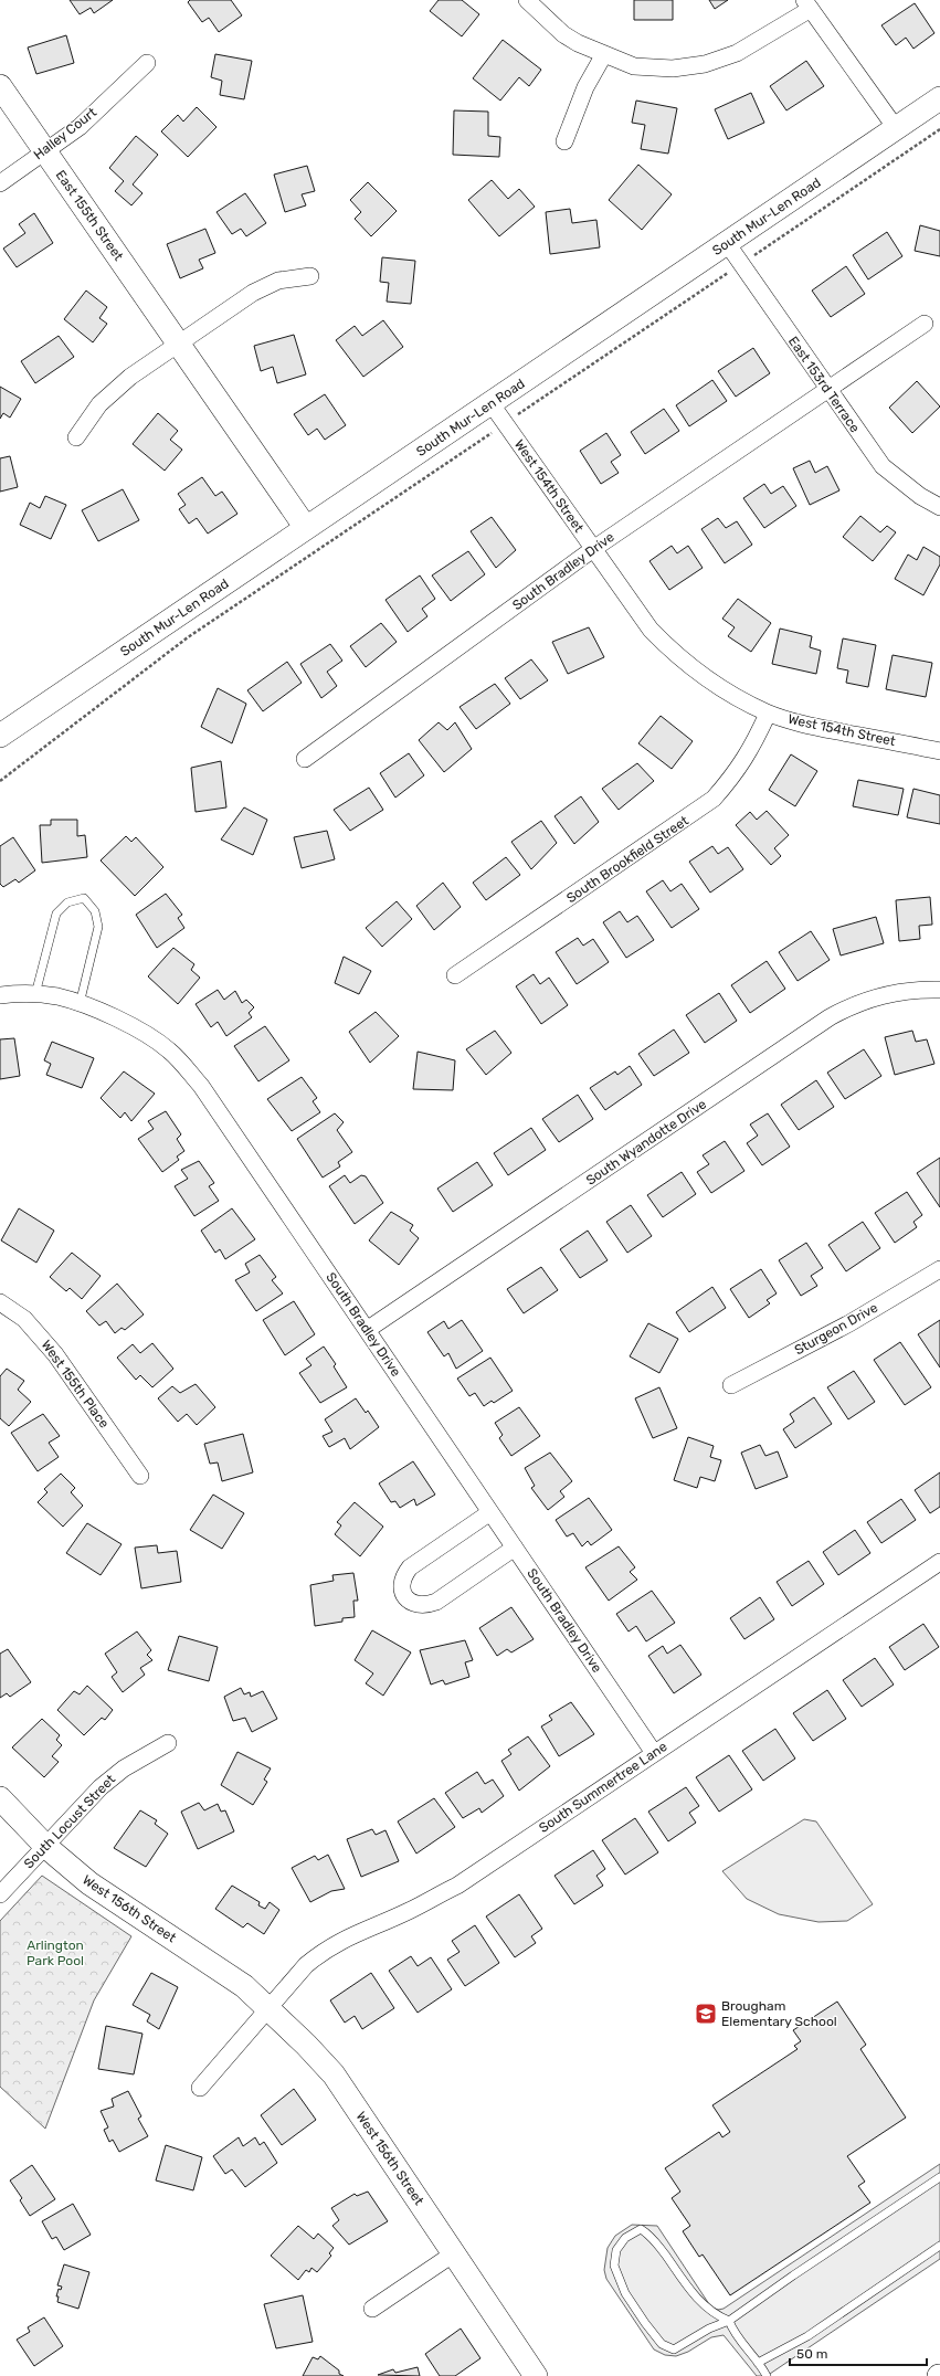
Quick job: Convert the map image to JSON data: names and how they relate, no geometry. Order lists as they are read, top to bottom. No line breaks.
{"streets":{"street":["Halley Court","East 155th Street","South Mur-Len Road","East 153rd Terrace","West 154th Street","South Bradley Drive","South Brookfield Street","South Wyandotte Drive","Sturgeon Drive","West 155th Place","South Summertree Lane","South Locust Street","West 156th Street"]},"crossings":[["Halley Court","East 155th Street"],["East 155th Street","South Mur-Len Road"],["South Mur-Len Road","East 153rd Terrace"],["South Mur-Len Road","West 154th Street"],["East 153rd Terrace","South Bradley Drive"],["West 154th Street","South Bradley Drive"],["West 154th Street","South Brookfield Street"],["South Bradley Drive","South Wyandotte Drive"],["South Bradley Drive","South Summertree Lane"],["South Summertree Lane","West 156th Street"],["South Locust Street","West 156th Street"]],"parks":["Arlington Park Pool"],"places":{"school or university":["Brougham Elementary School"]},"scale_bar":"50 m"}
